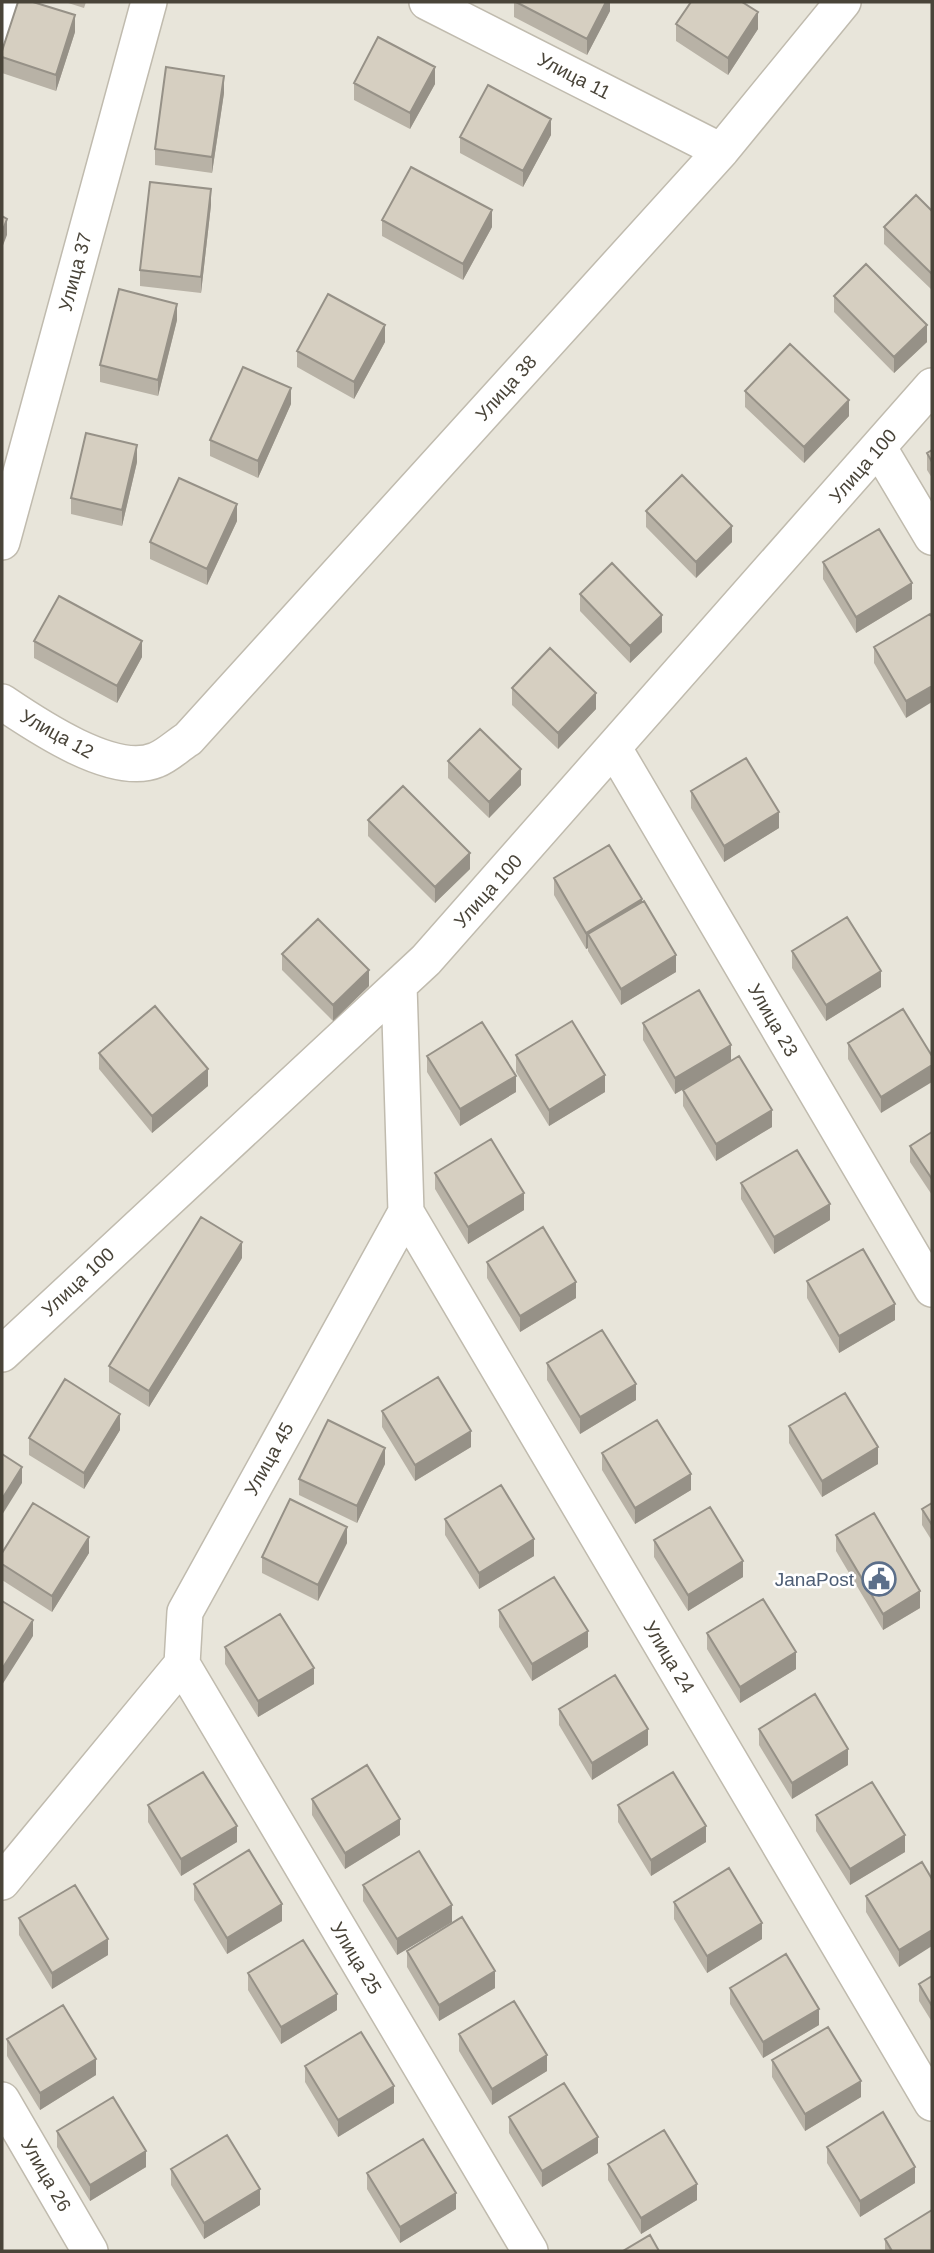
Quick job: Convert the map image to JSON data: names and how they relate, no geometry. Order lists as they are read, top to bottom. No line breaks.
{"streets":{"street":["Улица 11","Улица 37","Улица 38","Улица 100","Улица 12","Улица 23","Улица 45","Улица 24","Улица 25","Улица 26"]},"crossings":[["Улица 11","Улица 38"],["Улица 38","Улица 12"],["Улица 100","Улица 23"],["Улица 45","Улица 24"],["Улица 45","Улица 25"]],"places":{"public building":["JanaPost"]}}
